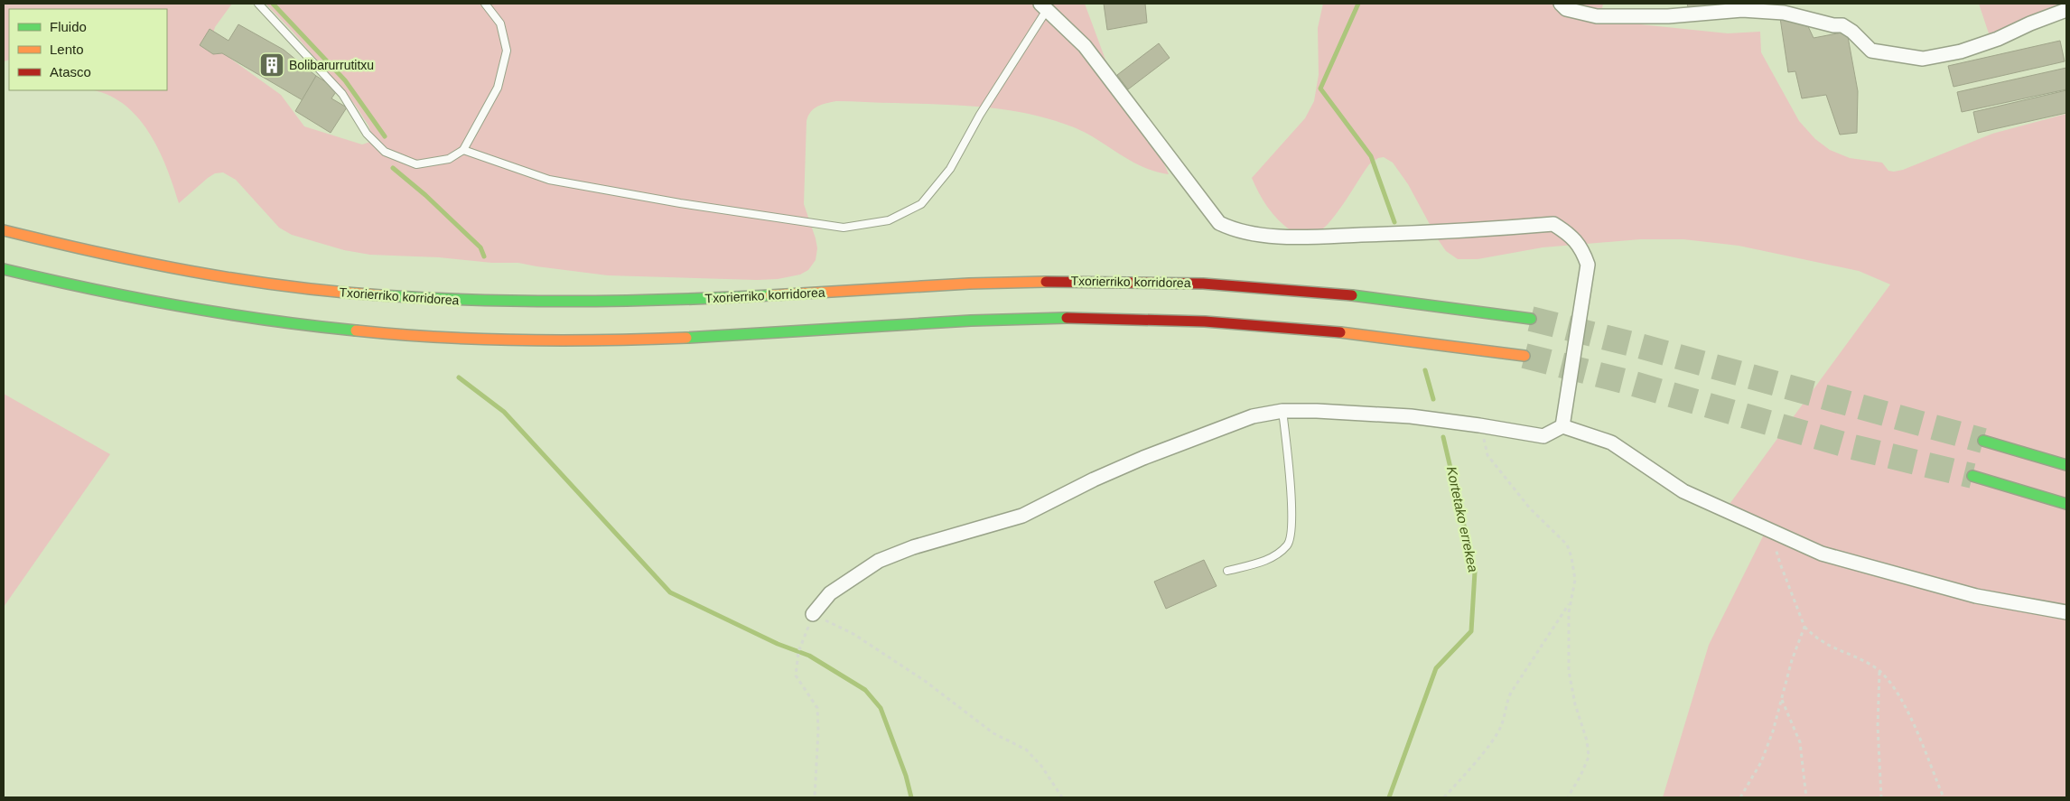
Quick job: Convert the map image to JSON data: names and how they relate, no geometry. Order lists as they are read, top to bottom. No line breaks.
{"streets":{"highway":["Txorierriko korridorea"]},"water":["Kortetako errekea"],"places":{"building":["Bolibarurrutitxu"]},"legend":["Fluido","Lento","Atasco"]}
